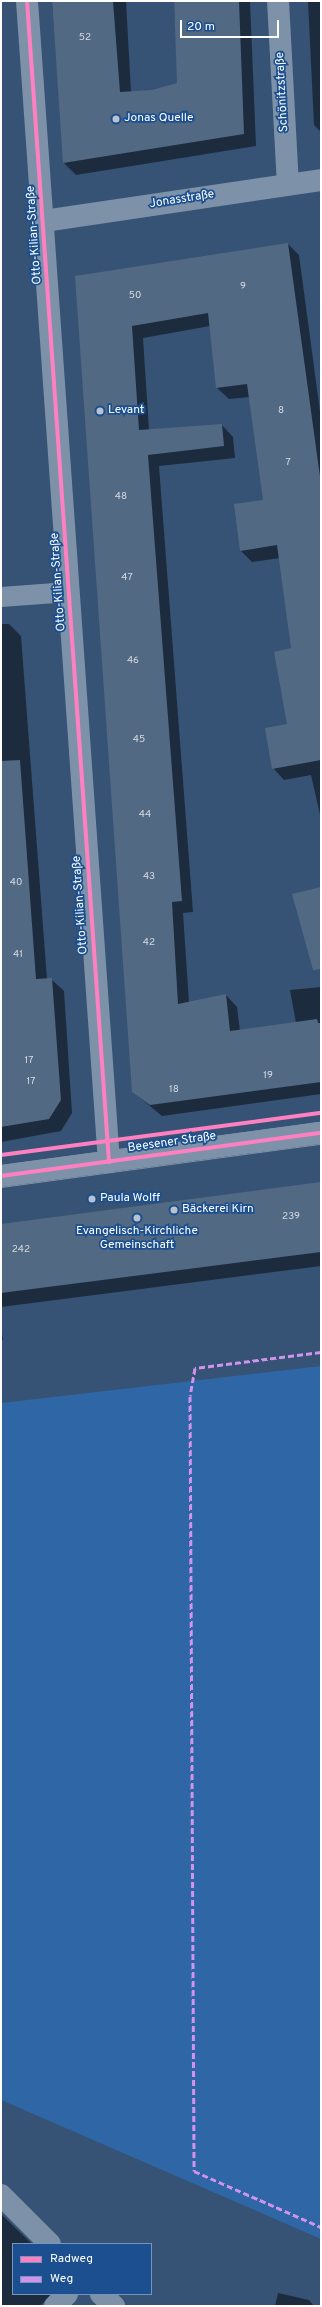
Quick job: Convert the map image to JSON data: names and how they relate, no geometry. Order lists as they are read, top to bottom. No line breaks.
{"streets":{"street":["Schönitzstraße","Jonasstraße","Otto-Kilian-Straße","Beesener Straße"]},"crossings":[["Schönitzstraße","Jonasstraße"],["Jonasstraße","Otto-Kilian-Straße"],["Otto-Kilian-Straße","Beesener Straße"]],"places":["Jonas Quelle","Levant","Paula Wolff","Bäckerei Kirn","Evangelisch-Kirchliche Gemeinschaft"],"house_numbers":["52","9","50","8","7","48","47","46","45","44","43","40","42","41","17","19","17","18","239","242"],"legend":["Radweg","Weg"],"scale_bar":"20 m"}
